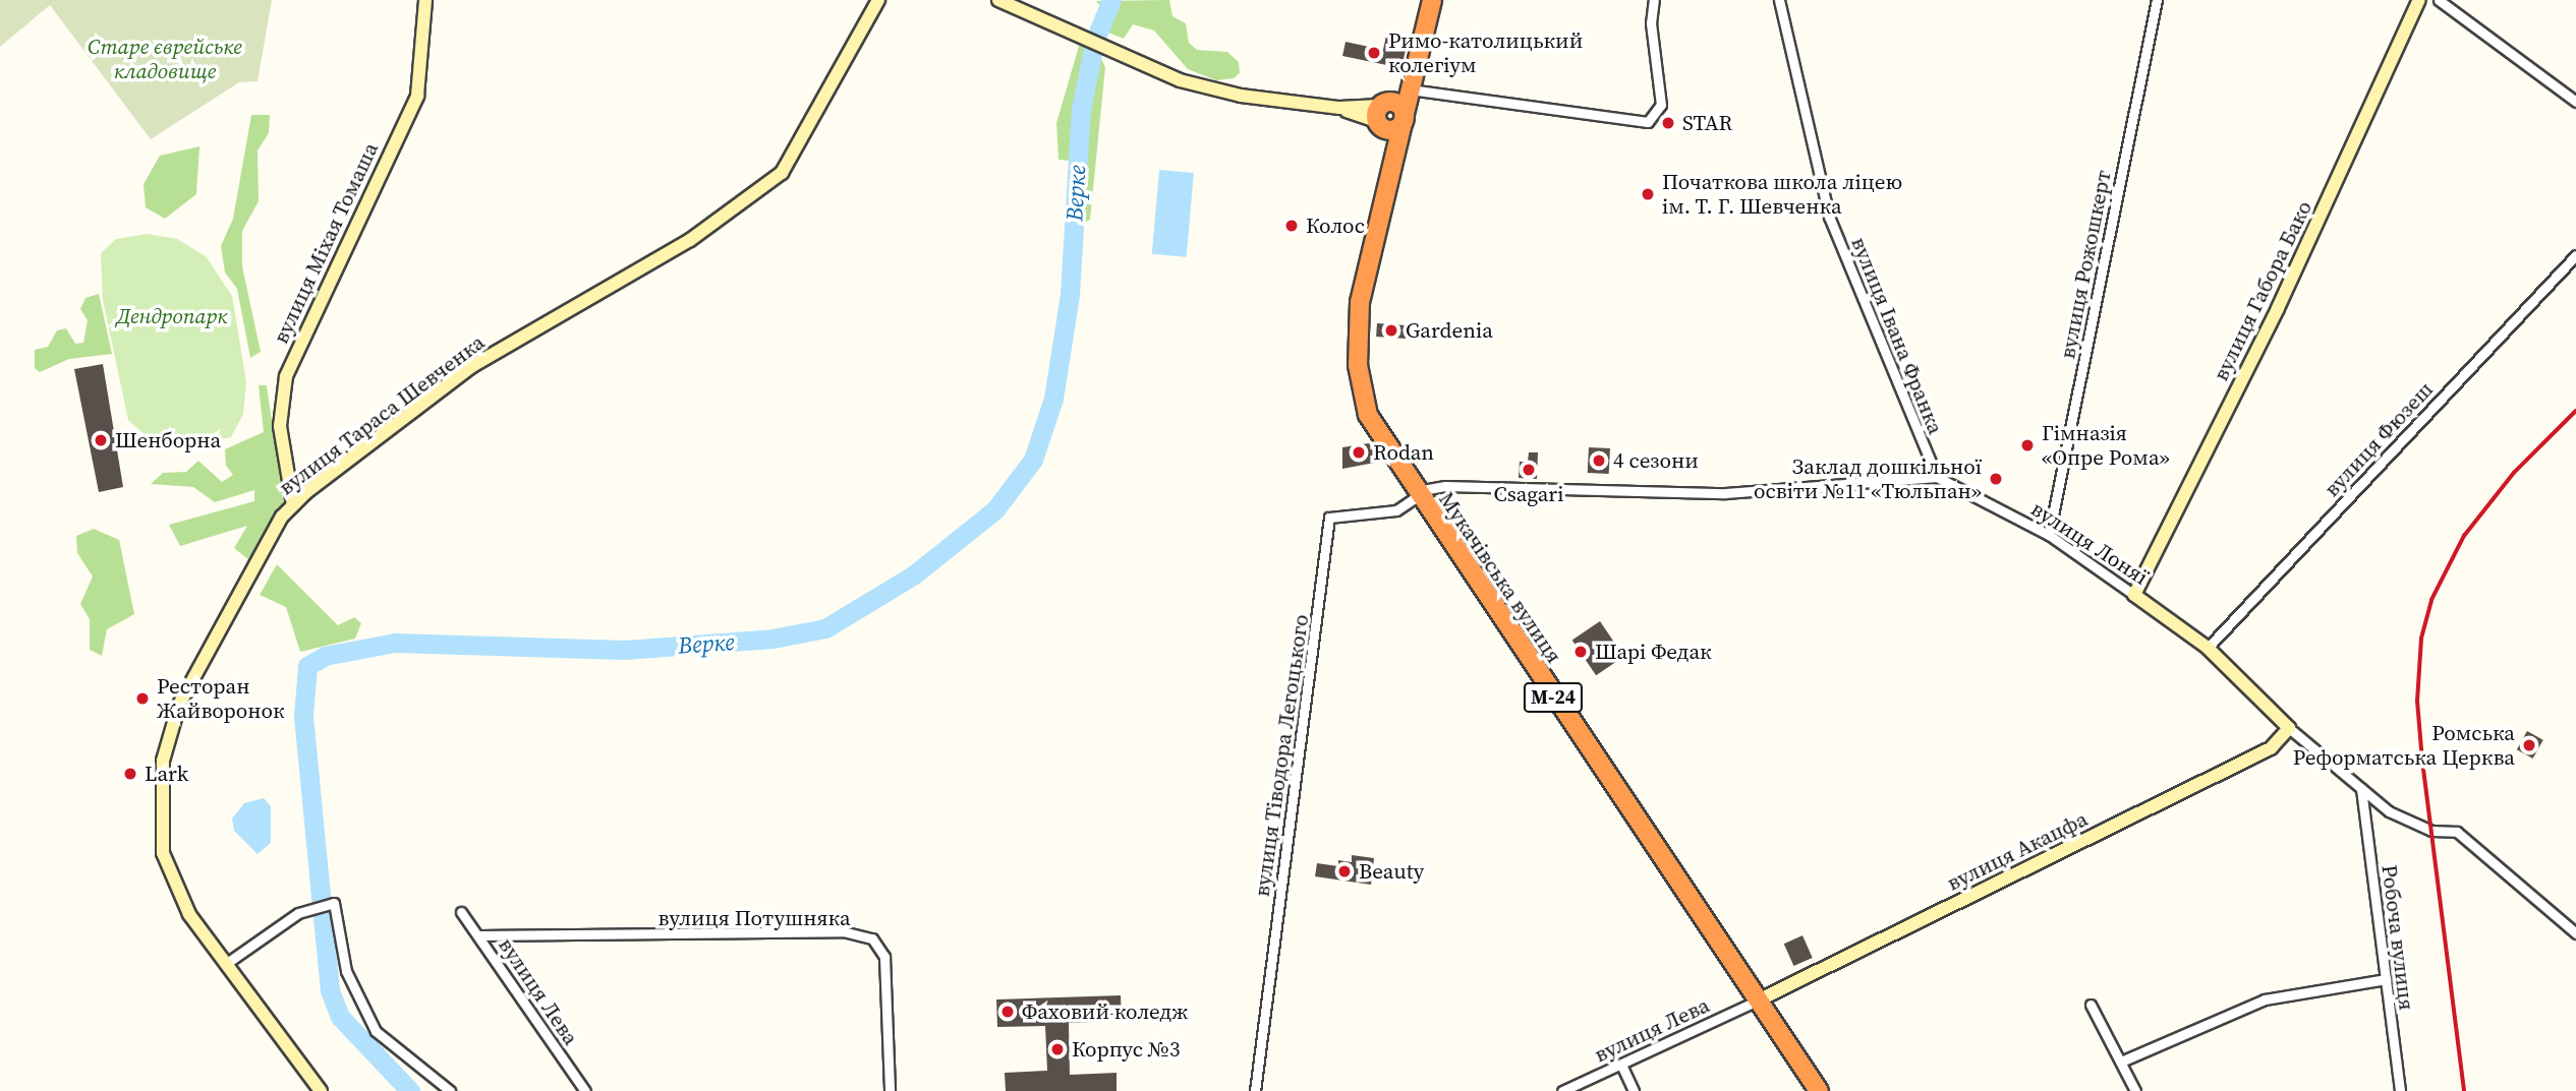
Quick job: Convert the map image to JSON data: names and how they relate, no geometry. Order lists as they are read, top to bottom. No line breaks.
{"streets":{"highway":["Мукачівська вулиця","М-24"],"street":["вулиця Міхая Томаша","вулиця Рожошкерт","вулиця Габора Бако","вулиця Івана Франка","вулиця Тараса Шевченка","вулиця Фюзеш","вулиця Лоняї","вулиця Тіводора Легоцького","вулиця Акацфа","вулиця Потушняка","Робоча вулиця","вулиця Лева"]},"crossings":[["вулиця Міхая Томаша","вулиця Тараса Шевченка"],["вулиця Рожошкерт","вулиця Лоняї"],["вулиця Габора Бако","вулиця Лоняї"],["вулиця Івана Франка","вулиця Лоняї"],["вулиця Фюзеш","вулиця Лоняї"],["вулиця Лоняї","вулиця Акацфа"],["вулиця Лоняї","Робоча вулиця"],["Мукачівська вулиця","вулиця Тіводора Легоцького"],["Мукачівська вулиця","вулиця Акацфа"],["Мукачівська вулиця","вулиця Лева"],["вулиця Акацфа","вулиця Лева"],["вулиця Потушняка","вулиця Лева"]],"water":["Верке"],"parks":["Старе єврейське кладовище","Дендропарк"],"places":["Римо-католицький колегіум","STAR","Початкова школа ліцею ім. Т. Г. Шевченка","Колос","Gardenia","Шенборна","Гімназія «Опре Рома»","Rodan","4 сезони","Csagari","Заклад дошкільної освіти №11 «Тюльпан»","Шарі Федак","Ресторан Жайворонок","Ромська Реформатська Церква","Lark","Beauty","Фаховий коледж","Корпус №3"]}
